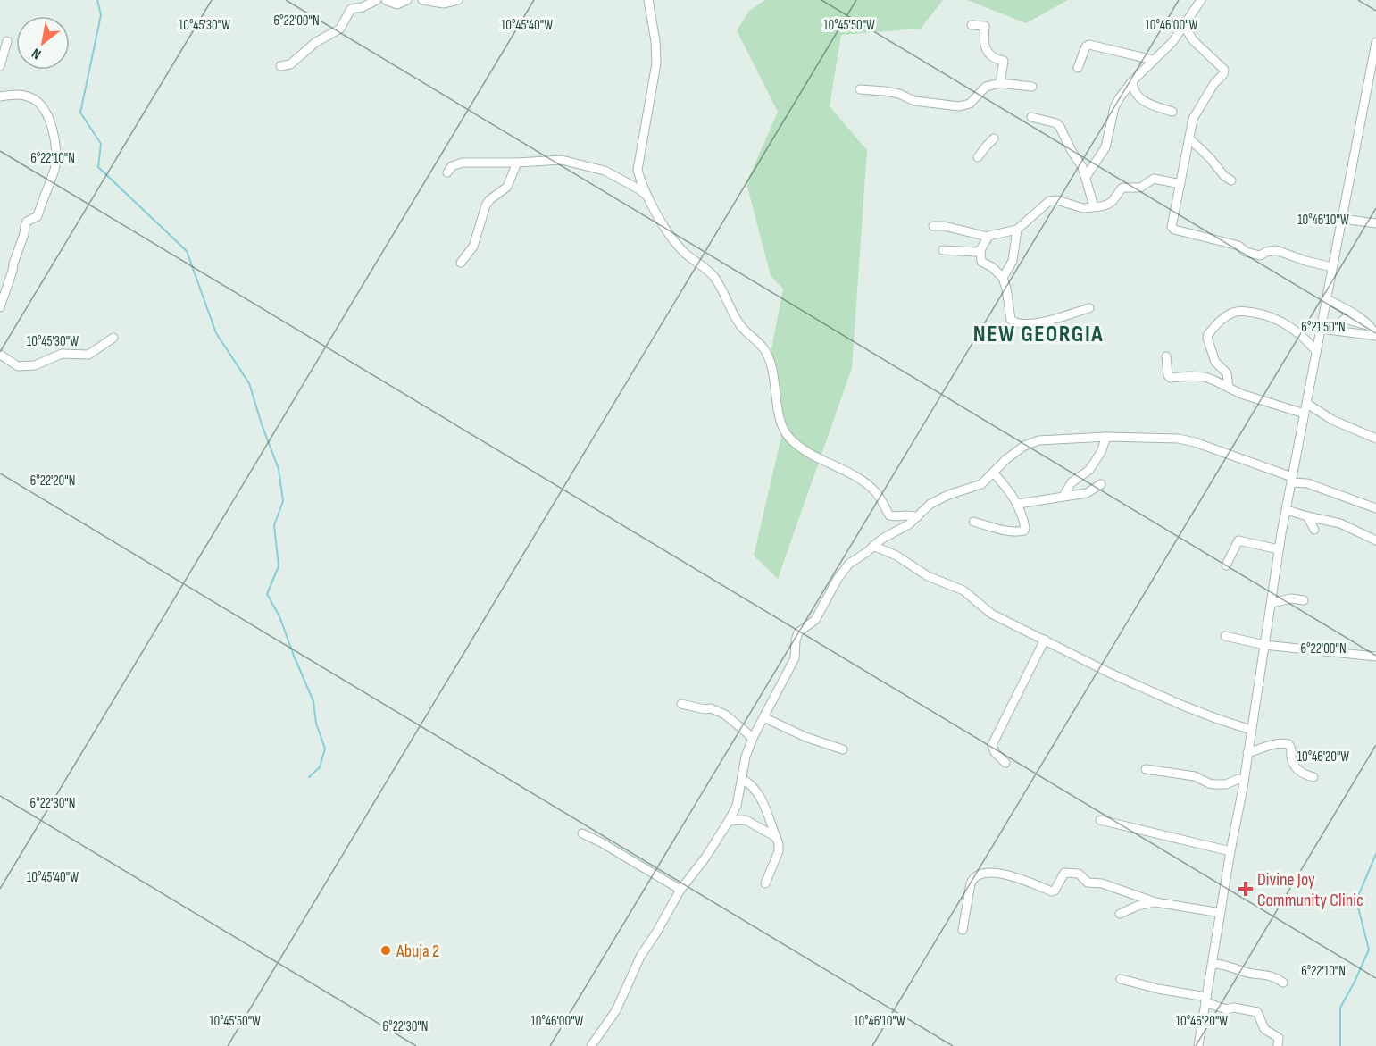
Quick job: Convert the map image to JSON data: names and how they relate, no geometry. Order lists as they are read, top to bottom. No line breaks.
{"districts":["NEW GEORGIA"],"places":{"health":["Divine Joy Community Clinic"],"other":["Abuja 2"]},"north":"bottom left","coordinates":["6°22'00\"N","10°45'40\"W","10°45'30\"W","10°45'50\"W","10°46'00\"W","6°22'10\"N","10°46'10\"W","6°21'50\"N","6°22'20\"N","10°46'20\"W","6°22'30\"N"]}
